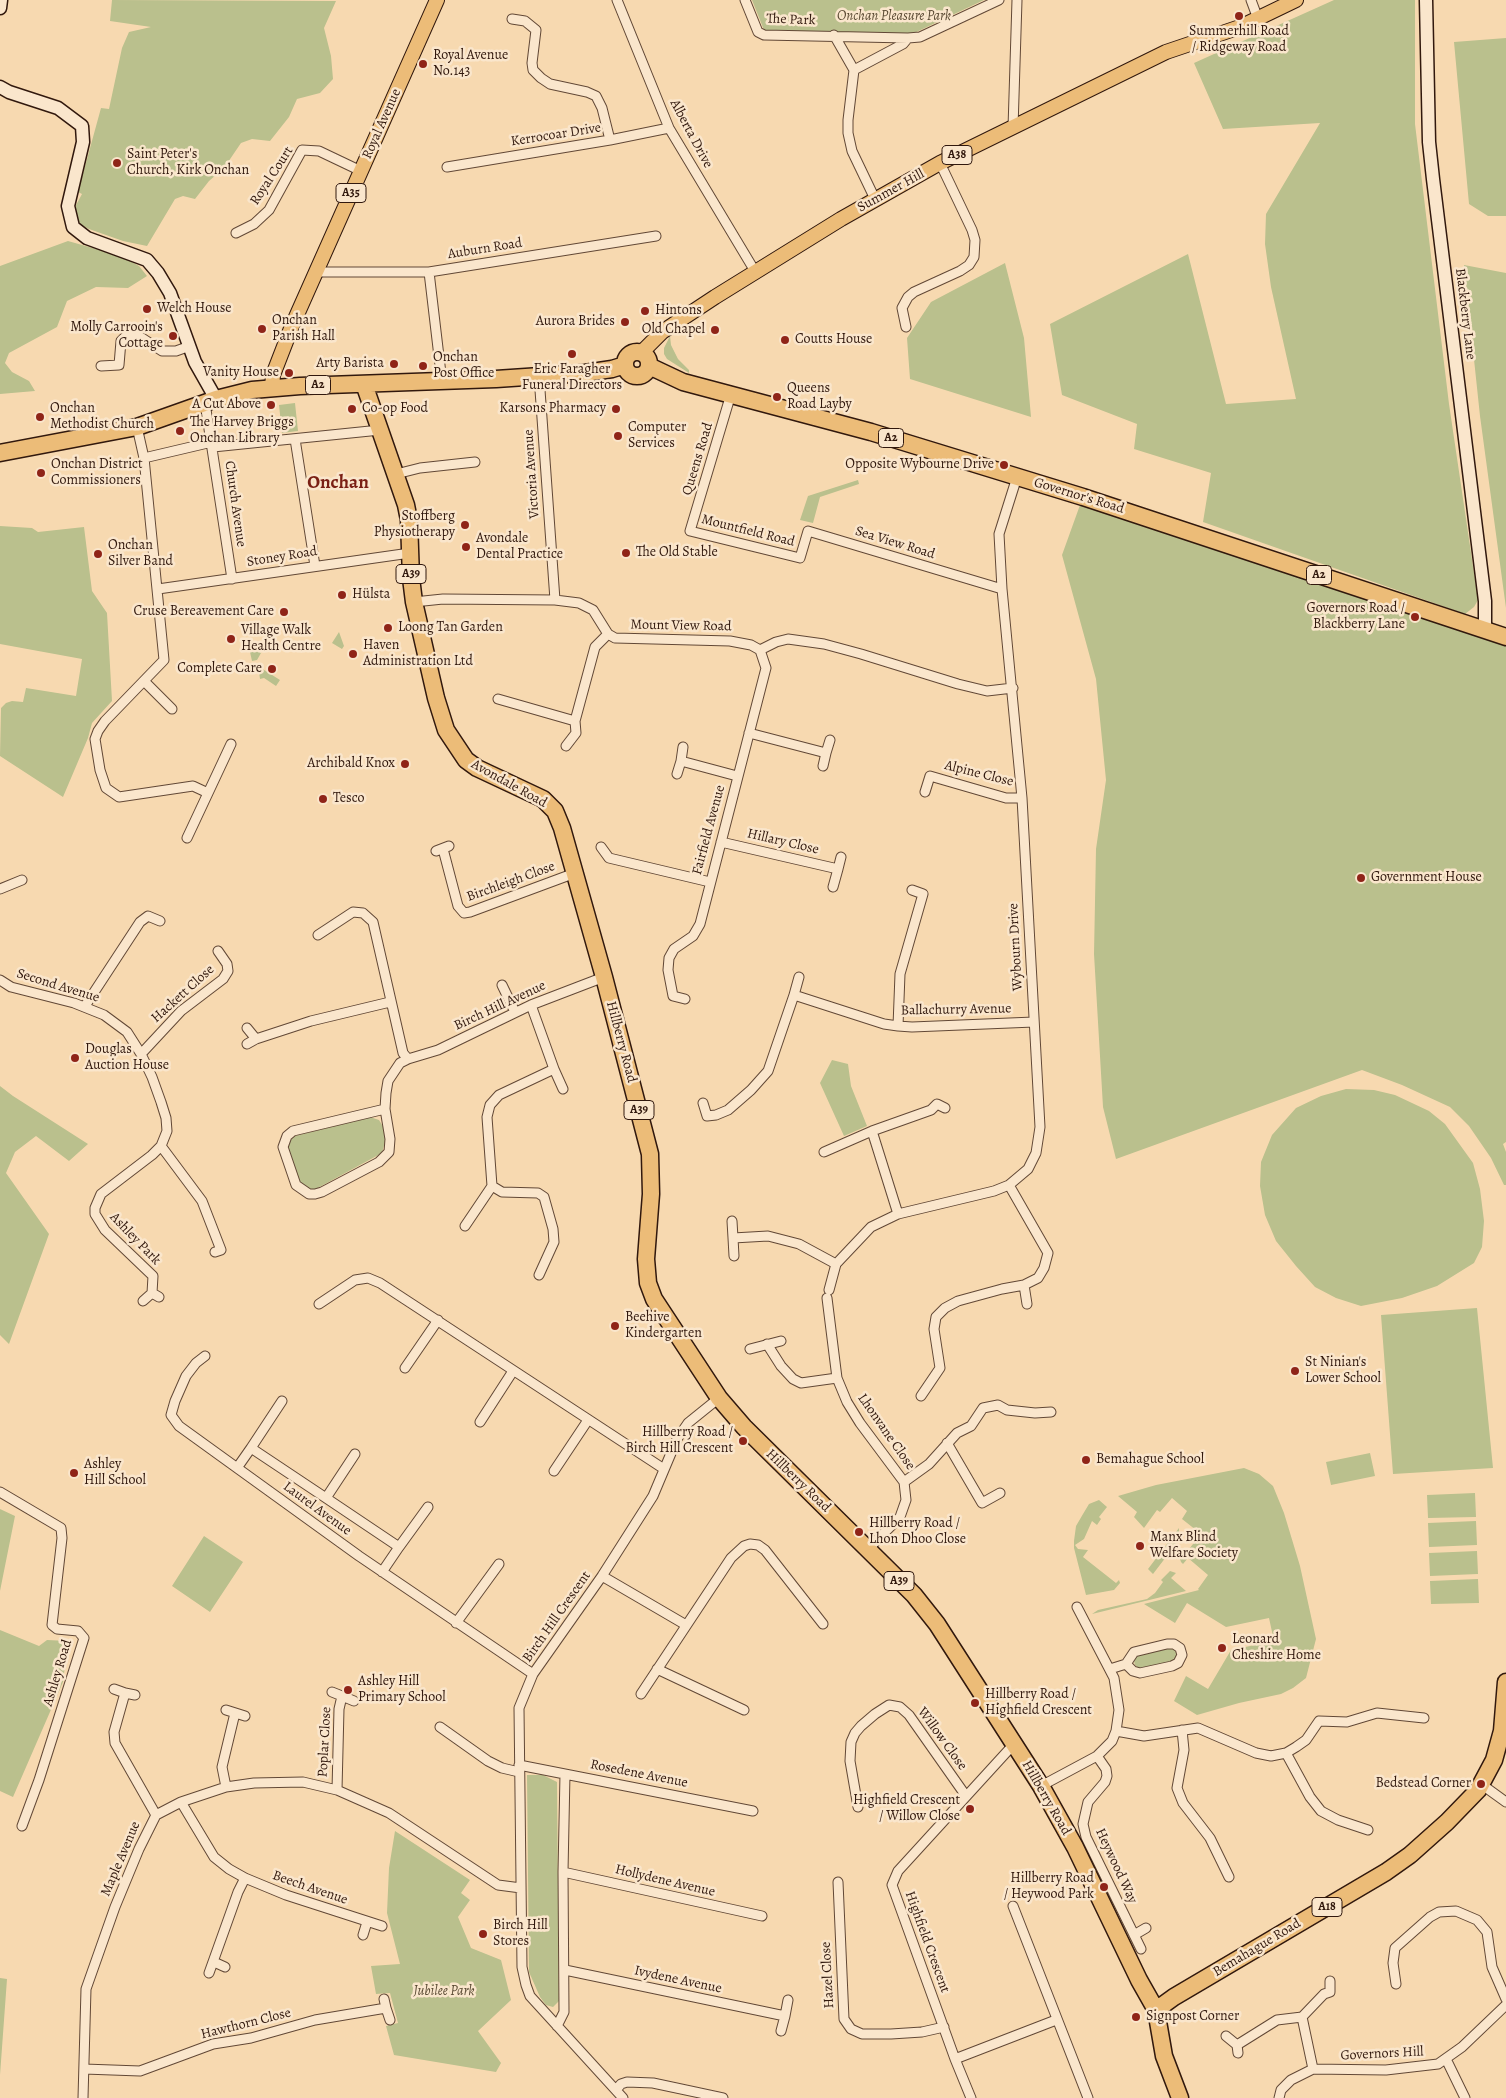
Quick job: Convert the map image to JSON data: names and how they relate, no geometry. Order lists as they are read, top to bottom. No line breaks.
{"streets":{"highway":["A2","Governor's Road","A39","Avondale Road","Hillberry Road","A18","Bemahague Road"],"main road":["Royal Avenue","A38","Summer Hill","A35","Blackberry Lane"],"street":["The Park","Alberta Drive","Kerrocoar Drive","Royal Court","Auburn Road","Queens Road","Victoria Avenue","Church Avenue","Mountfield Road","Sea View Road","Stoney Road","Mount View Road","Alpine Close","Fairfield Avenue","Hillary Close","Birchleigh Close","Wybourn Drive","Second Avenue","Hackett Close","Birch Hill Avenue","Ballachurry Avenue","Ashley Park","Lhonvane Close","Laurel Avenue","Birch Hill Crescent","Ashley Road","Willow Close","Poplar Close","Rosedene Avenue","Maple Avenue","Heywood Way","Hollydene Avenue","Beech Avenue","Highfield Crescent","Hazel Close","Ivydene Avenue","Hawthorn Close","Governors Hill"]},"crossings":[["Royal Avenue","Royal Court"],["Royal Avenue","Auburn Road"],["Royal Avenue","A2"],["Alberta Drive","Kerrocoar Drive"],["Alberta Drive","Summer Hill"],["Summer Hill","A2"],["Summer Hill","Governor's Road"],["Blackberry Lane","Governor's Road"],["A2","Victoria Avenue"],["A2","Governor's Road"],["A2","Church Avenue"],["A2","Avondale Road"],["Queens Road","Governor's Road"],["Queens Road","Mountfield Road"],["Governor's Road","Wybourn Drive"],["Church Avenue","Stoney Road"],["Mountfield Road","Sea View Road"],["Sea View Road","Wybourn Drive"],["Stoney Road","Avondale Road"],["Mount View Road","Fairfield Avenue"],["Alpine Close","Wybourn Drive"],["Avondale Road","Hillberry Road"],["Fairfield Avenue","Hillary Close"],["Birchleigh Close","Hillberry Road"],["Wybourn Drive","Ballachurry Avenue"],["Wybourn Drive","Lhonvane Close"],["Second Avenue","Hackett Close"],["Second Avenue","Ashley Park"],["Birch Hill Avenue","Hillberry Road"],["Hillberry Road","Lhonvane Close"],["Hillberry Road","Birch Hill Crescent"],["Hillberry Road","Highfield Crescent"],["Hillberry Road","Bemahague Road"],["Laurel Avenue","Birch Hill Crescent"],["Birch Hill Crescent","Rosedene Avenue"],["Birch Hill Crescent","Maple Avenue"],["Willow Close","Highfield Crescent"],["Poplar Close","Maple Avenue"],["Maple Avenue","Beech Avenue"],["Maple Avenue","Hawthorn Close"],["Highfield Crescent","Hazel Close"]],"districts":["Onchan"],"parks":["Onchan Pleasure Park","Jubilee Park"],"places":["Summerhill Road / Ridgeway Road","Royal Avenue No.143","Saint Peter's Church, Kirk Onchan","Welch House","Hintons","Aurora Brides","Onchan Parish Hall","Old Chapel","Molly Carrooin's Cottage","Coutts House","Eric Faragher Funeral Directors","Arty Barista","Onchan Post Office","Vanity House","Queens Road Layby","A Cut Above","Co-op Food","Karsons Pharmacy","Onchan Methodist Church","The Harvey Briggs Onchan Library","Computer Services","Opposite Wybourne Drive","Onchan District Commissioners","Stoffberg Physiotherapy","Avondale Dental Practice","The Old Stable","Onchan Silver Band","Hülsta","Cruse Bereavement Care","Governors Road / Blackberry Lane","Loong Tan Garden","Village Walk Health Centre","Haven Administration Ltd","Complete Care","Archibald Knox","Tesco","Government House","Douglas Auction House","Beehive Kindergarten","St Ninian's Lower School","Hillberry Road / Birch Hill Crescent","Bemahague School","Ashley Hill School","Hillberry Road / Lhon Dhoo Close","Manx Blind Welfare Society","Leonard Cheshire Home","Ashley Hill Primary School","Hillberry Road / Highfield Crescent","Bedstead Corner","Highfield Crescent / Willow Close","Hillberry Road / Heywood Park","Birch Hill Stores","Signpost Corner"]}
